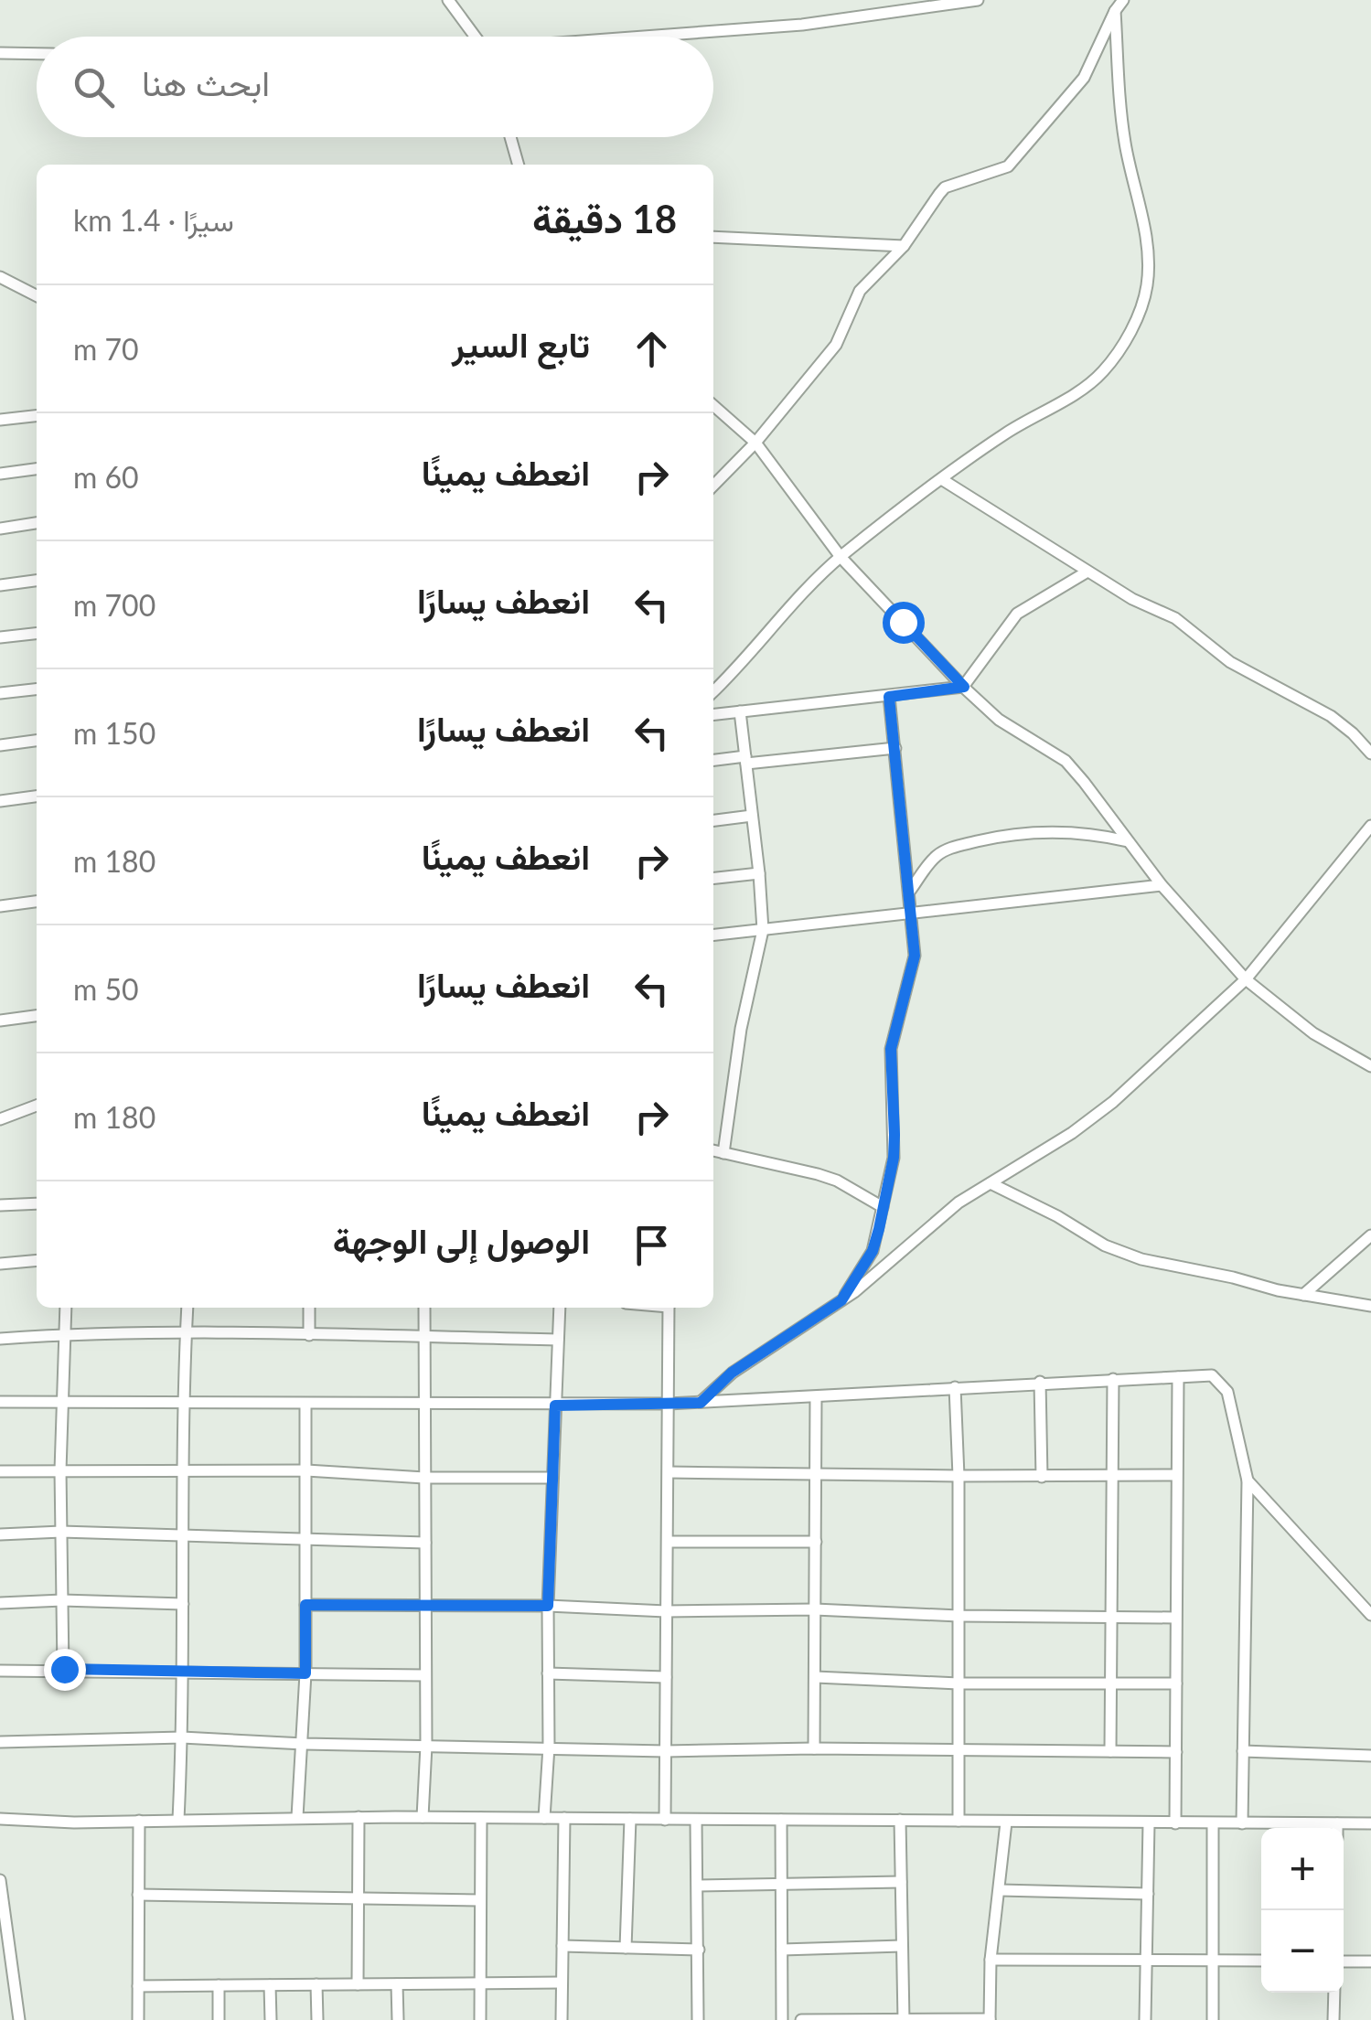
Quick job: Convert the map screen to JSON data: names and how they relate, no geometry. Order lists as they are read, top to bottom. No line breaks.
{"page":{"search":"ابحث هنا","heading":["18 دقيقة","سيرًا · 1.4 km"],"list":[["تابع السير","70 m"],["انعطف يمينًا","60 m"],["انعطف يسارًا","700 m"],["انعطف يسارًا","150 m"],["انعطف يمينًا","180 m"],["انعطف يسارًا","50 m"],["انعطف يمينًا","180 m"],"الوصول إلى الوجهة"],"map_buttons":["+","−"]}}
